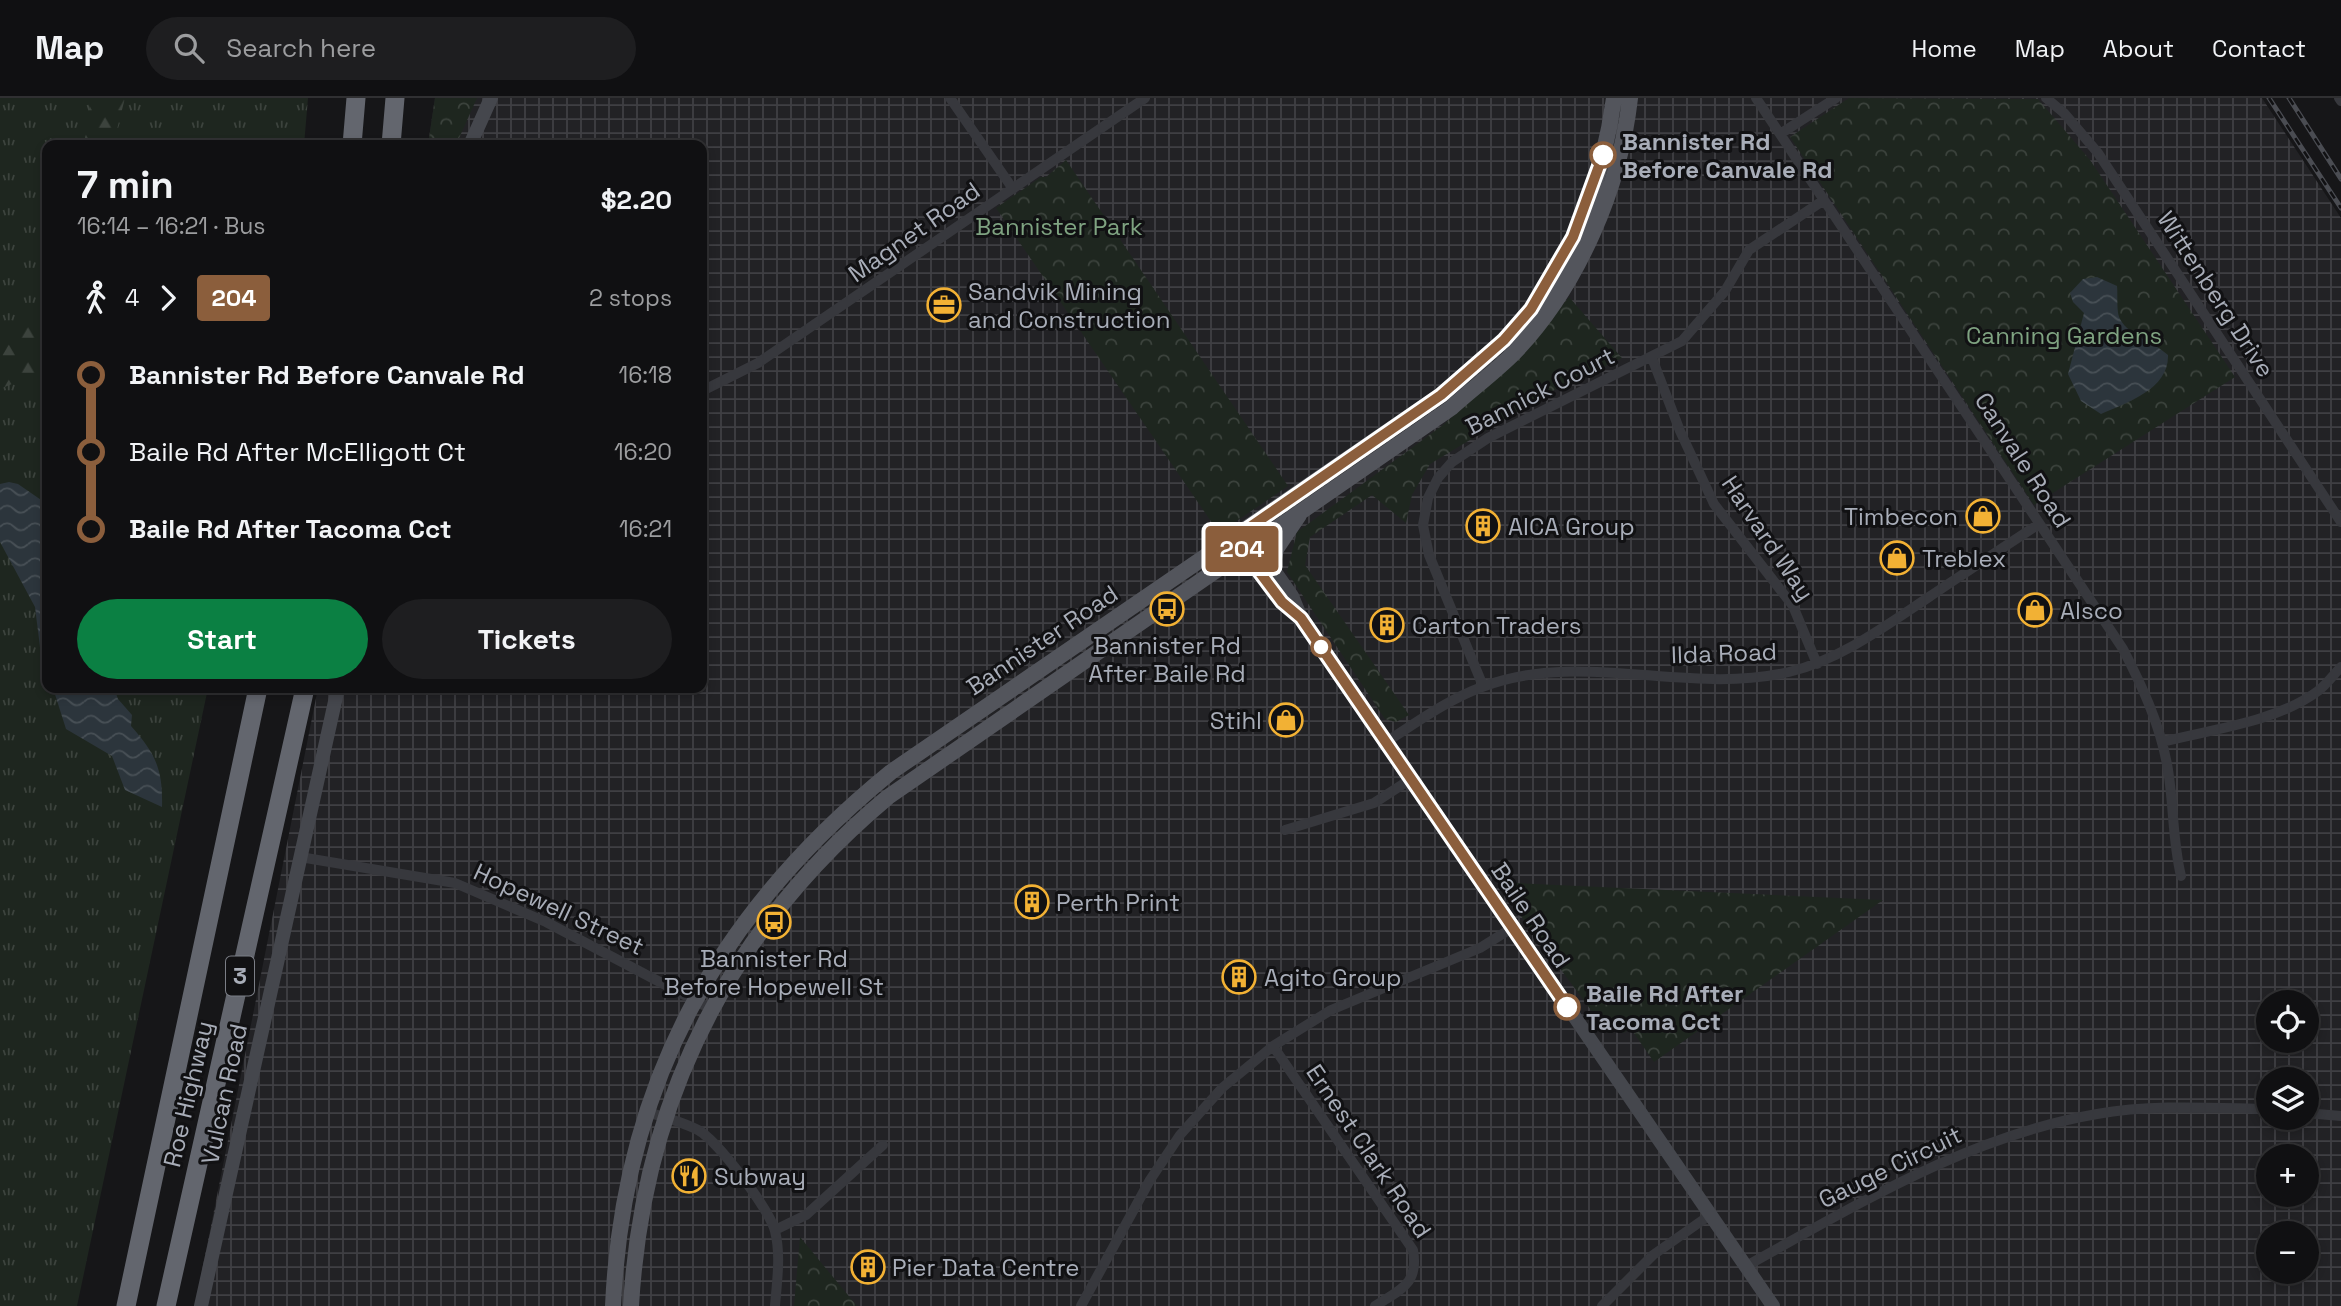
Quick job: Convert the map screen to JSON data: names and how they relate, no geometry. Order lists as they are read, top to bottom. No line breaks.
{"streets":{"highway":["3","Roe Highway"],"main road":["Bannister Road"],"street":["Magnet Road","Wittenberg Drive","Bannick Court","Canvale Road","Harvard Way","Ilda Road","Hopewell Street","Baile Road","Vulcan Road","Ernest Clark Road","Gauge Circuit"]},"crossings":[["Bannick Court","Canvale Road"],["Bannick Court","Harvard Way"],["Bannick Court","Ilda Road"],["Canvale Road","Ilda Road"],["Harvard Way","Ilda Road"],["Bannister Road","Hopewell Street"],["Bannister Road","Baile Road"],["Ilda Road","Baile Road"],["Hopewell Street","Vulcan Road"],["Baile Road","Gauge Circuit"]],"parks":["Bannister Park","Canning Gardens"],"places":{"other":["Bannister Rd Before Canvale Rd","Baile Rd After Tacoma Cct"],"office":["Sandvik Mining and Construction"],"shop":["Timbecon","Treblex","Alsco","Stihl"],"building":["AICA Group","Carton Traders","Perth Print","Agito Group","Pier Data Centre"],"bus stop":["Bannister Rd After Baile Rd","Bannister Rd Before Hopewell St"],"restaurant":["Subway"]},"lines":["bus line 204"],"page":{"header":"Map","search":"Search here","nav":["Home","Map","About","Contact"],"on_map":"204","heading":["7 min","16:14 – 16:21 · Bus","$2.20"],"legs":["4","204","2 stops"],"list":[{"name":"Bannister Rd Before Canvale Rd","value":"16:18"},{"name":"Baile Rd After McElligott Ct","value":"16:20"},{"name":"Baile Rd After Tacoma Cct","value":"16:21"}],"buttons":["Start","Tickets"],"map_buttons":["+","−"]}}
